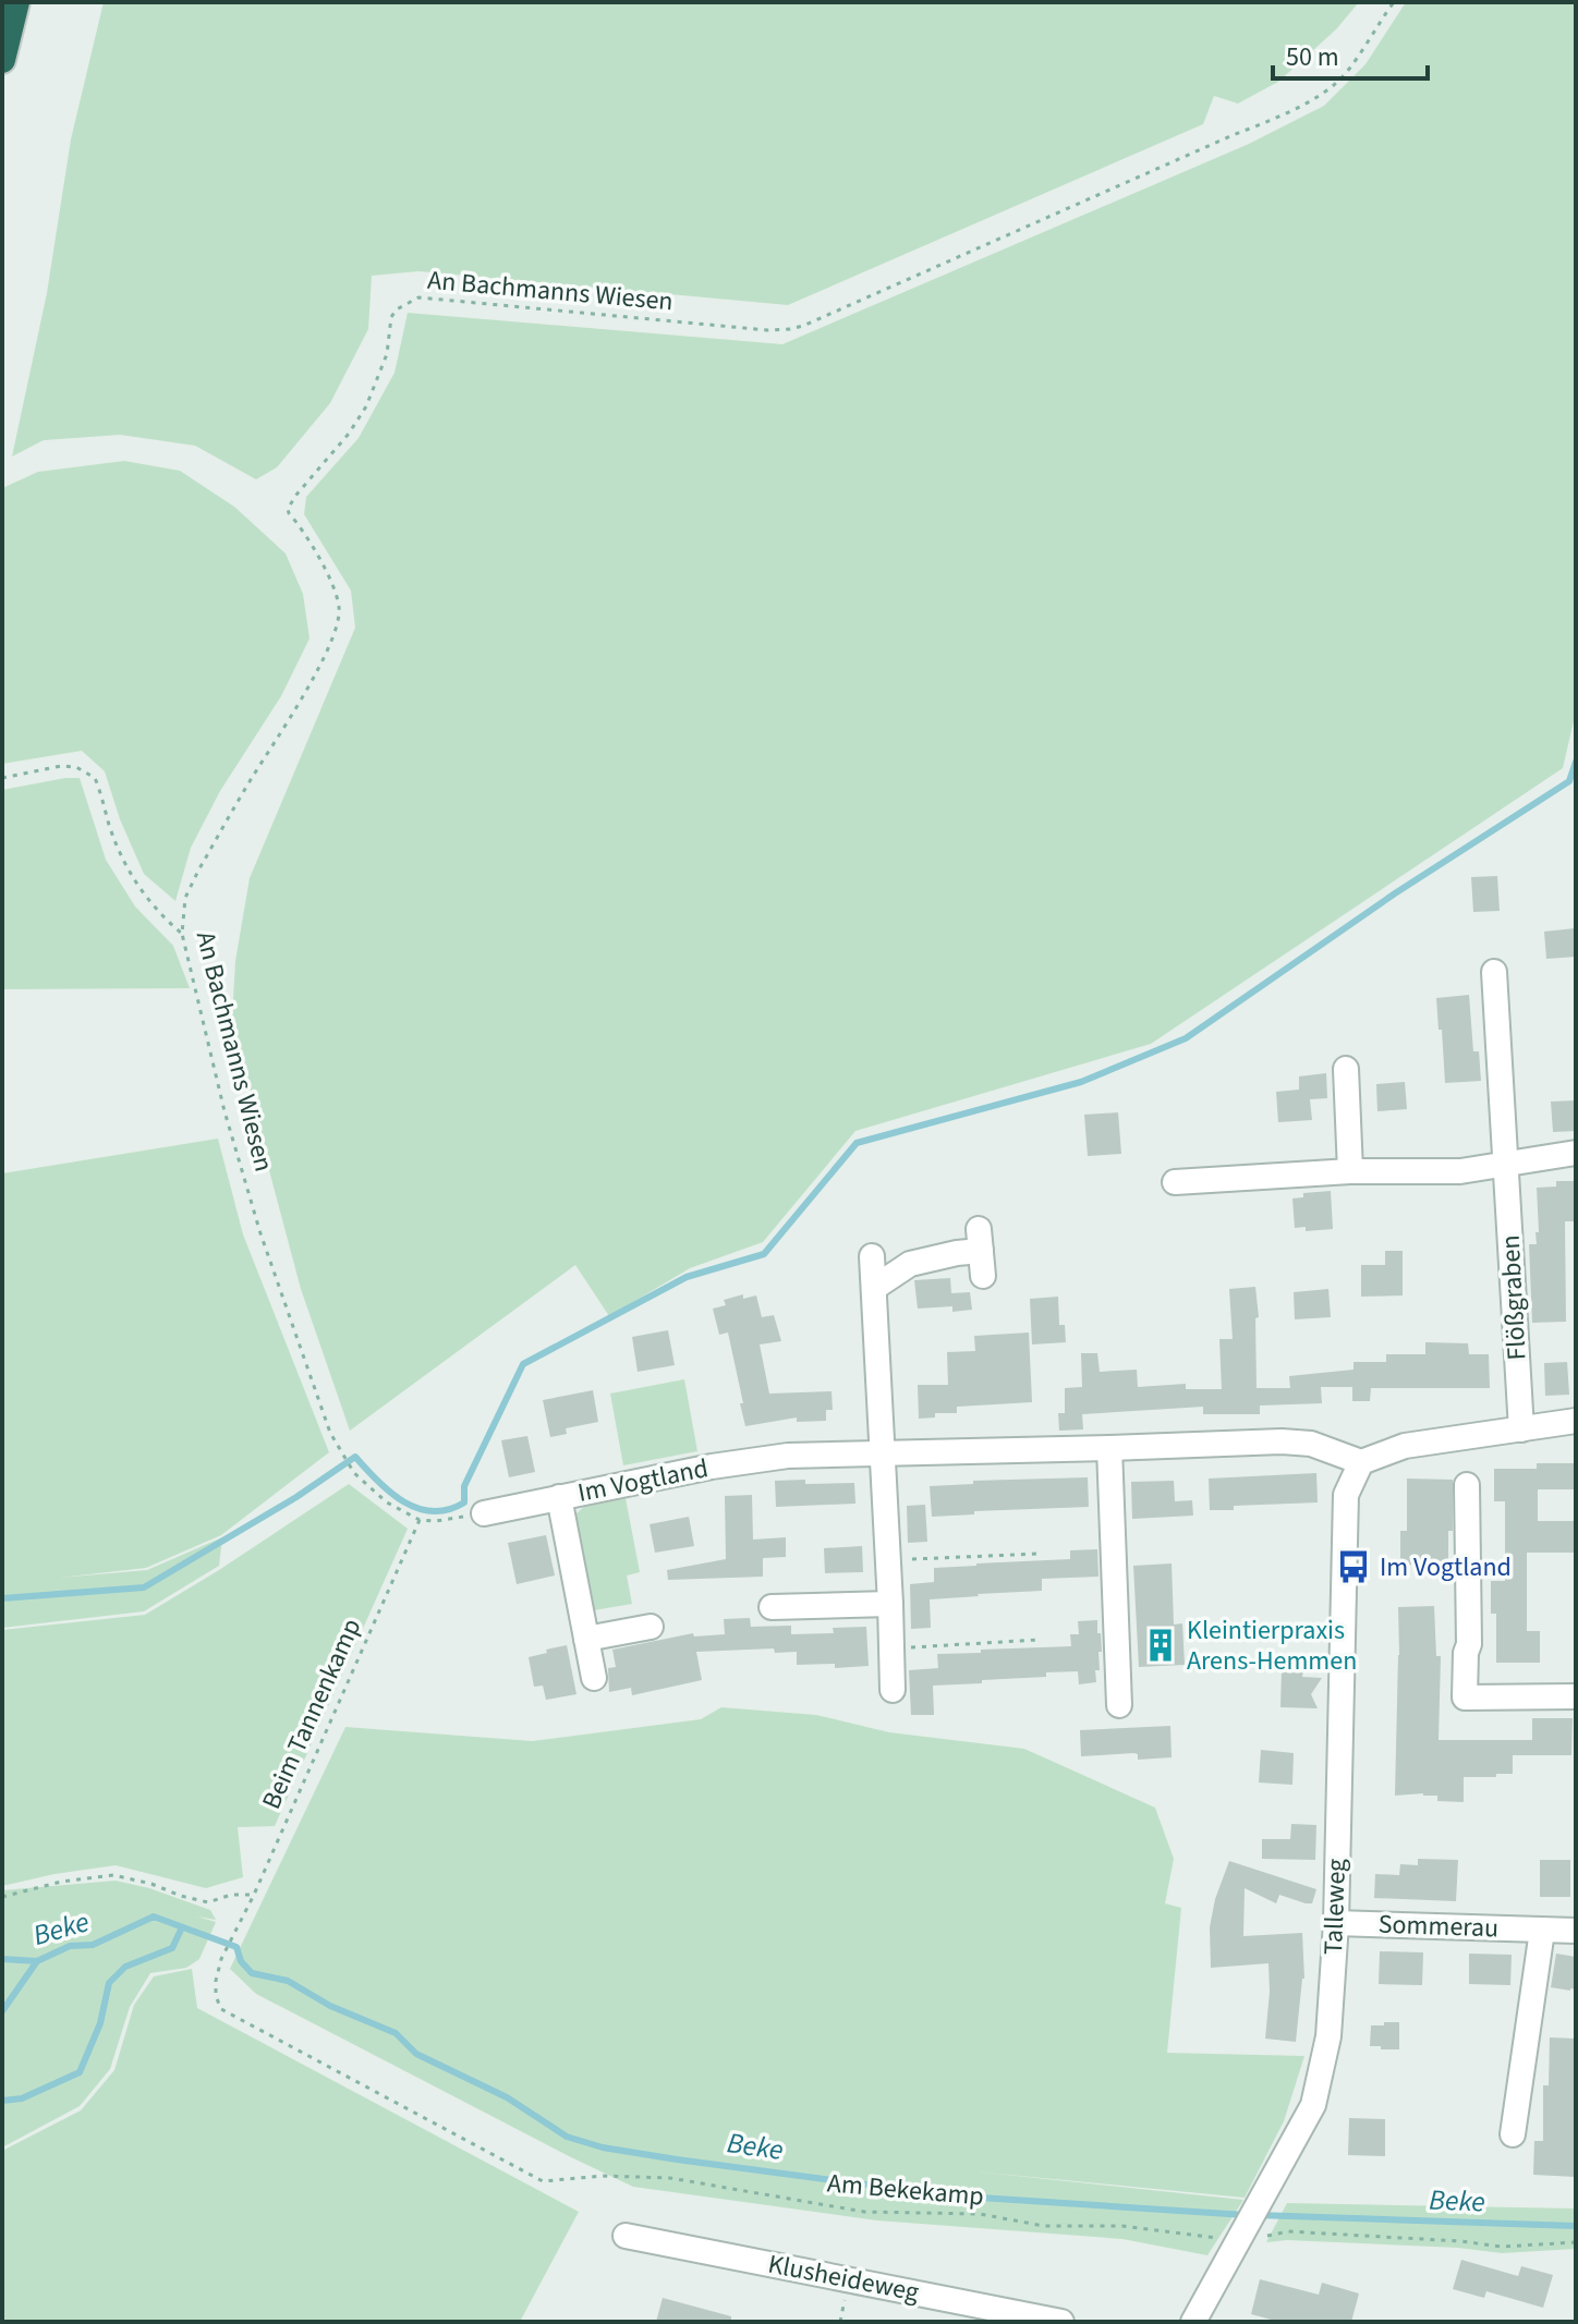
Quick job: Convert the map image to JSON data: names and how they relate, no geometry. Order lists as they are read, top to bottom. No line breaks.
{"streets":{"street":["Flößgraben","Im Vogtland","Talleweg","Sommerau","Klusheideweg"],"path":["An Bachmanns Wiesen","Beim Tannenkamp","Am Bekekamp"]},"crossings":[["An Bachmanns Wiesen","Beim Tannenkamp"],["Im Vogtland","Talleweg"],["Beim Tannenkamp","Am Bekekamp"],["Talleweg","Sommerau"],["Talleweg","Am Bekekamp"]],"water":["Beke"],"places":{"bus stop":["Im Vogtland"],"building":["Kleintierpraxis Arens-Hemmen"]},"scale_bar":"50 m"}
